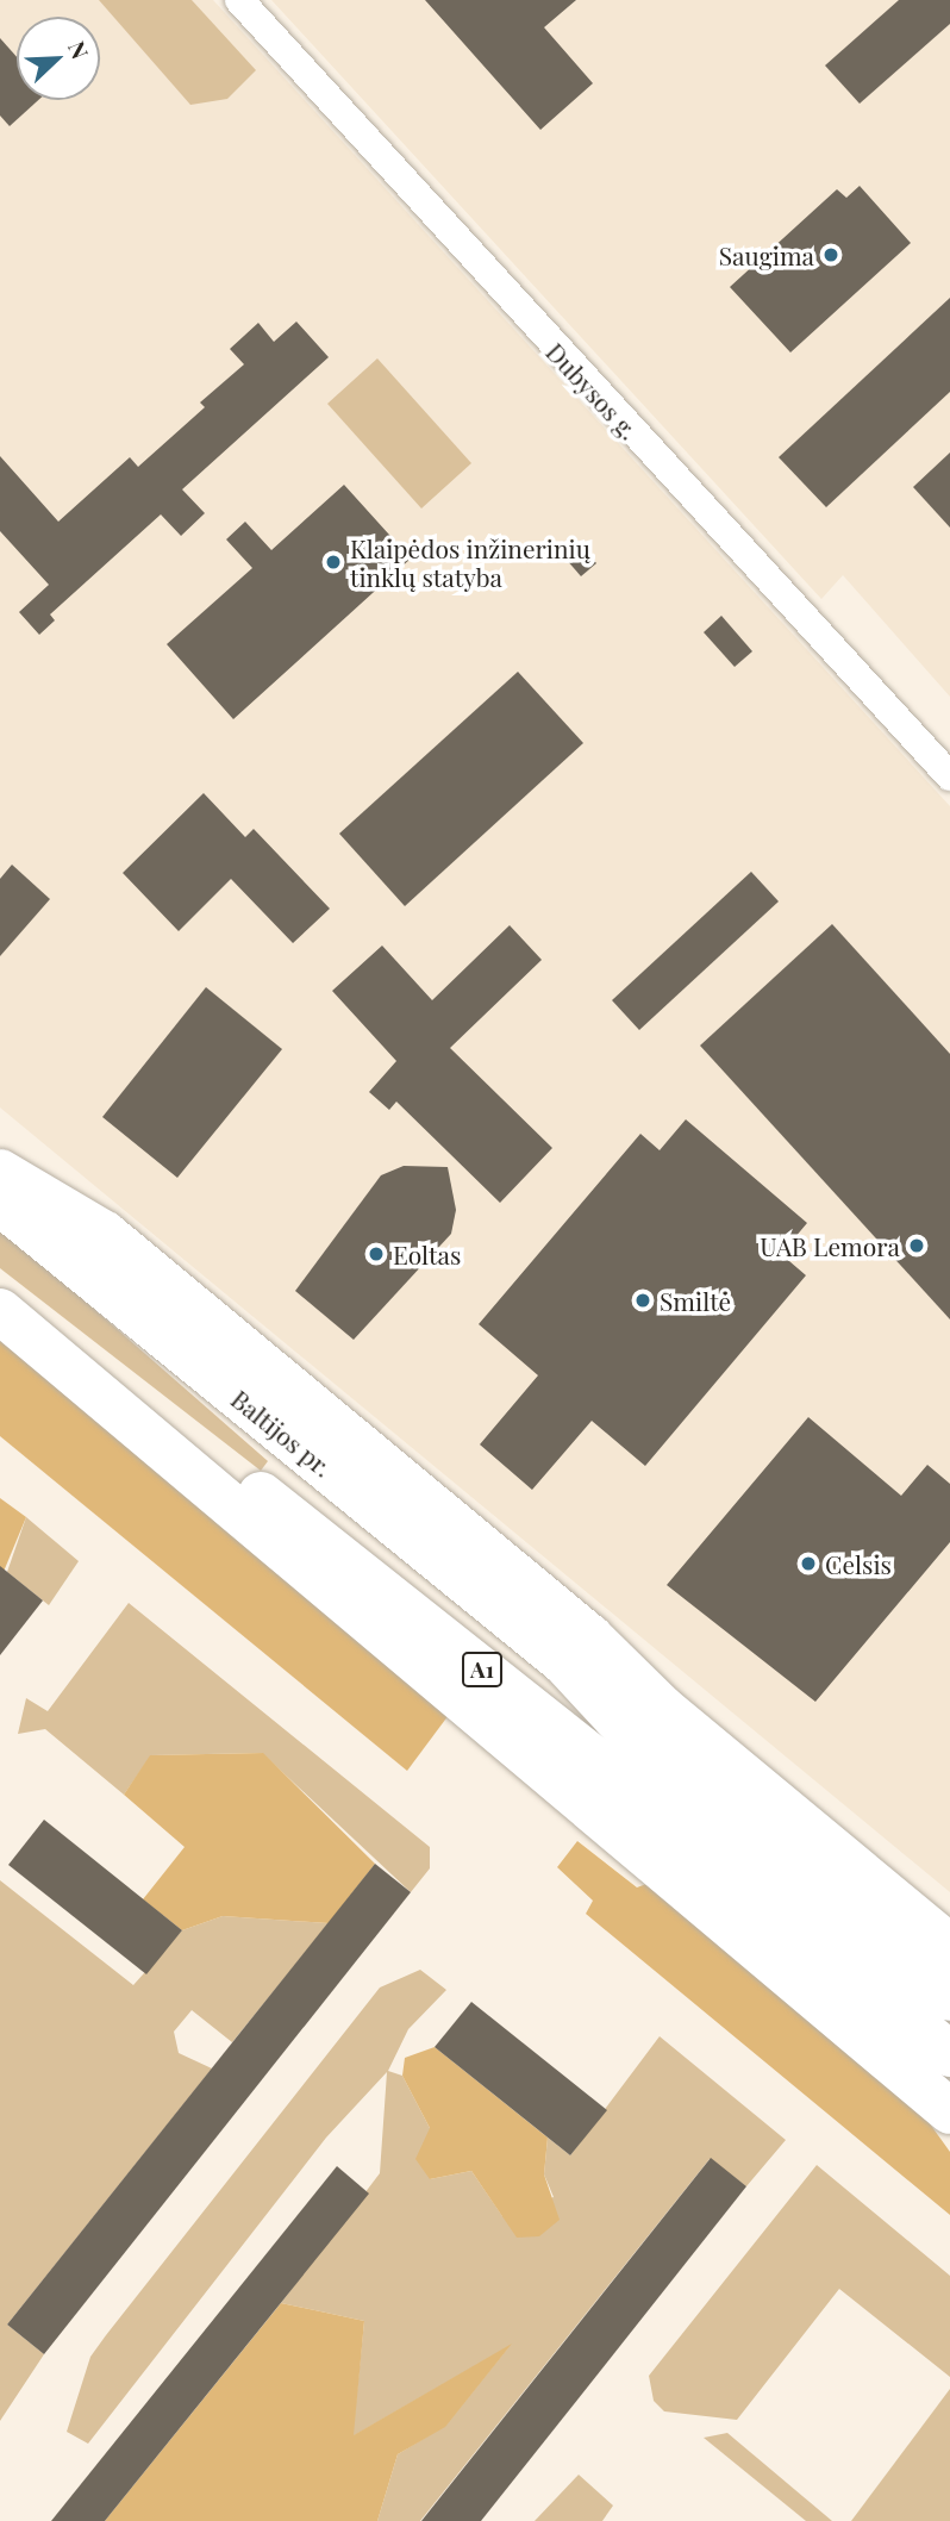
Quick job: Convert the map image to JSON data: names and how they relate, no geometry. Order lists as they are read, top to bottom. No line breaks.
{"streets":{"highway":["Baltijos pr.","A1"],"street":["Dubysos g."]},"crossings":[["Baltijos pr.","A1"]],"places":["Saugima","Klaipėdos inžinerinių tinklų statyba","UAB Lemora","Eoltas","Smiltė","Celsis"],"north":"top right"}
